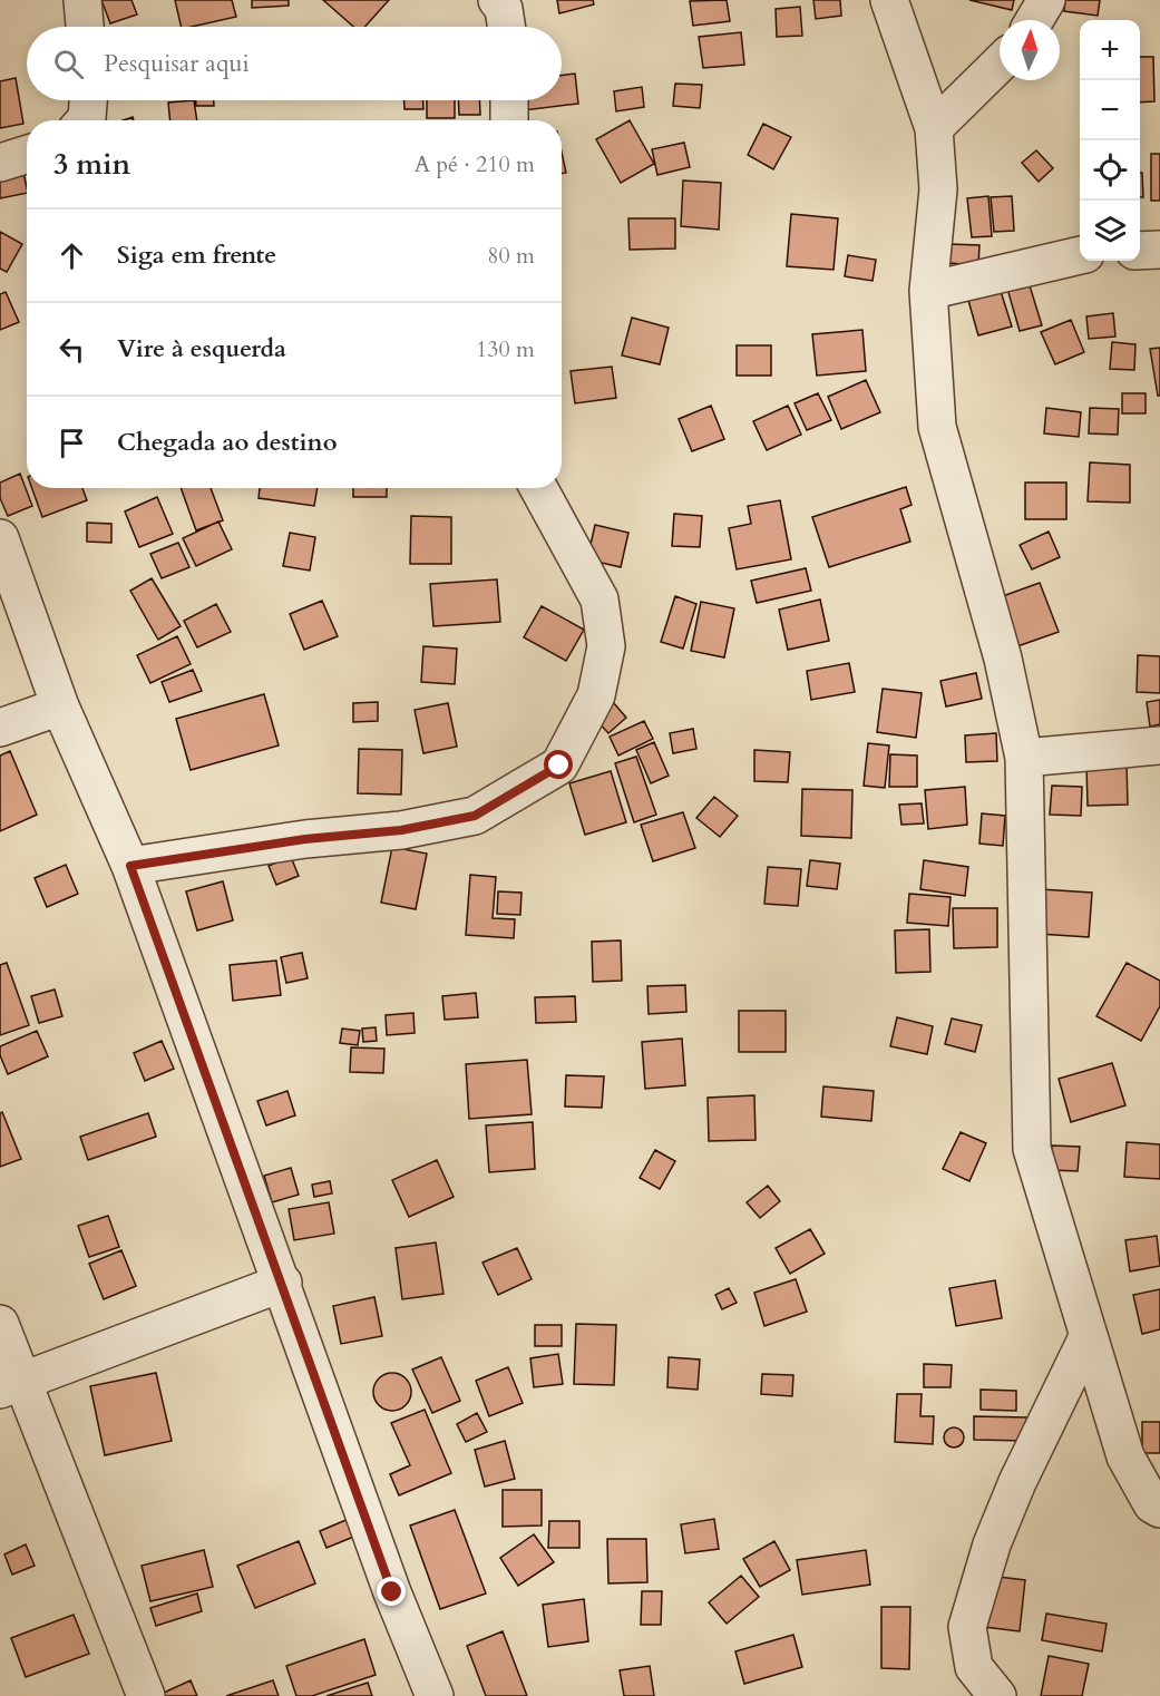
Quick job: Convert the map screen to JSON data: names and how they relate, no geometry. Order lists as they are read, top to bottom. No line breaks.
{"north":"top","page":{"map_buttons":["+","−"],"search":"Pesquisar aqui","heading":["3 min","A pé · 210 m"],"list":[["Siga em frente","80 m"],["Vire à esquerda","130 m"],"Chegada ao destino"]}}
